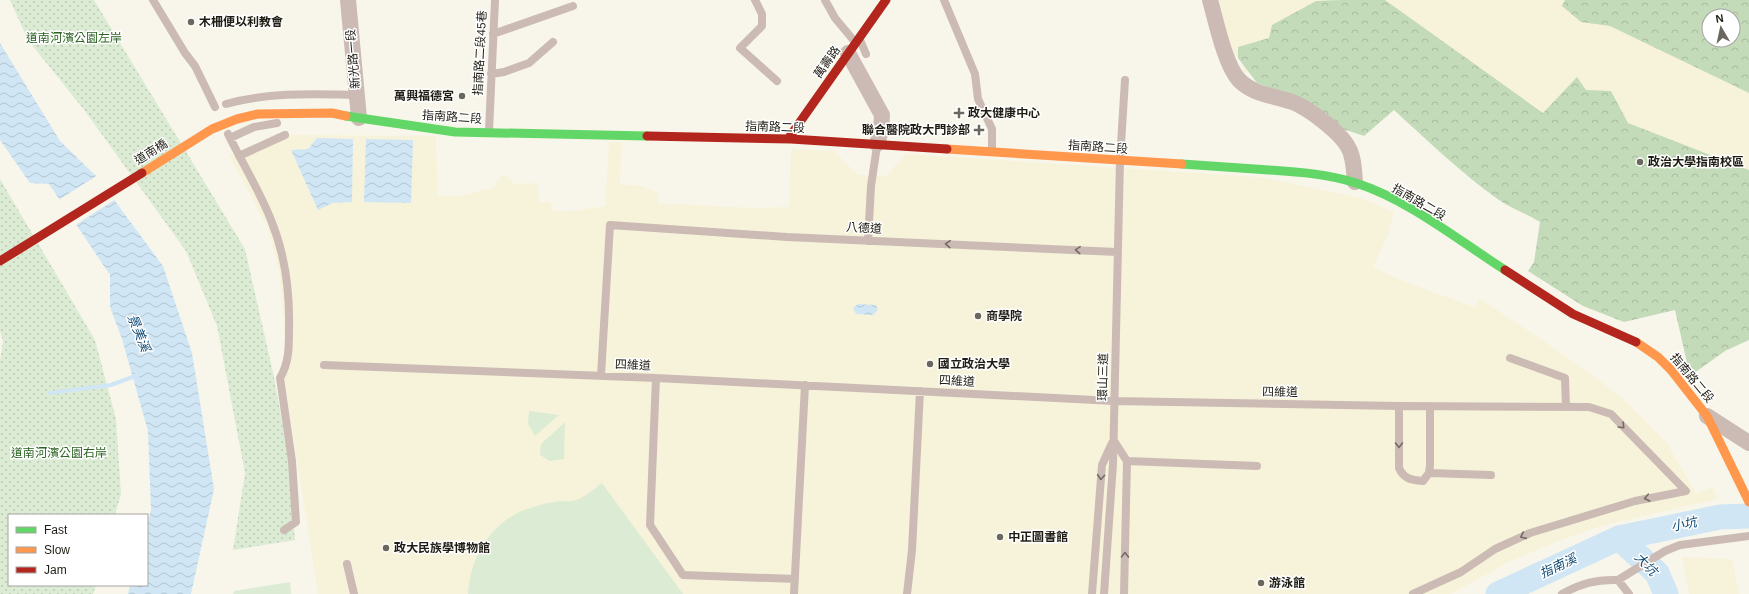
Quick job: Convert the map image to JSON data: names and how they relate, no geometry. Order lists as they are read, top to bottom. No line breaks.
{"streets":{"street":["新光路一段","萬壽路","指南路二段","道南橋"],"lane":["指南路二段45巷","八德道","四維道","環山三道"]},"crossings":[["指南路二段45巷","指南路二段"],["新光路一段","指南路二段"],["萬壽路","指南路二段"],["指南路二段","道南橋"],["指南路二段","環山三道"],["八德道","四維道"],["八德道","環山三道"],["四維道","環山三道"]],"one_way":["八德道"],"water":["景美溪","小坑","大坑","指南溪"],"parks":["道南河濱公園左岸","道南河濱公園右岸"],"places":{"other":["木柵便以利教會","萬興福德宮","政治大學指南校區","商學院","國立政治大學","中正圖書館","政大民族學博物館","游泳館"],"health":["政大健康中心","聯合醫院政大門診部"]},"legend":["Fast","Slow","Jam"],"north":"top"}
